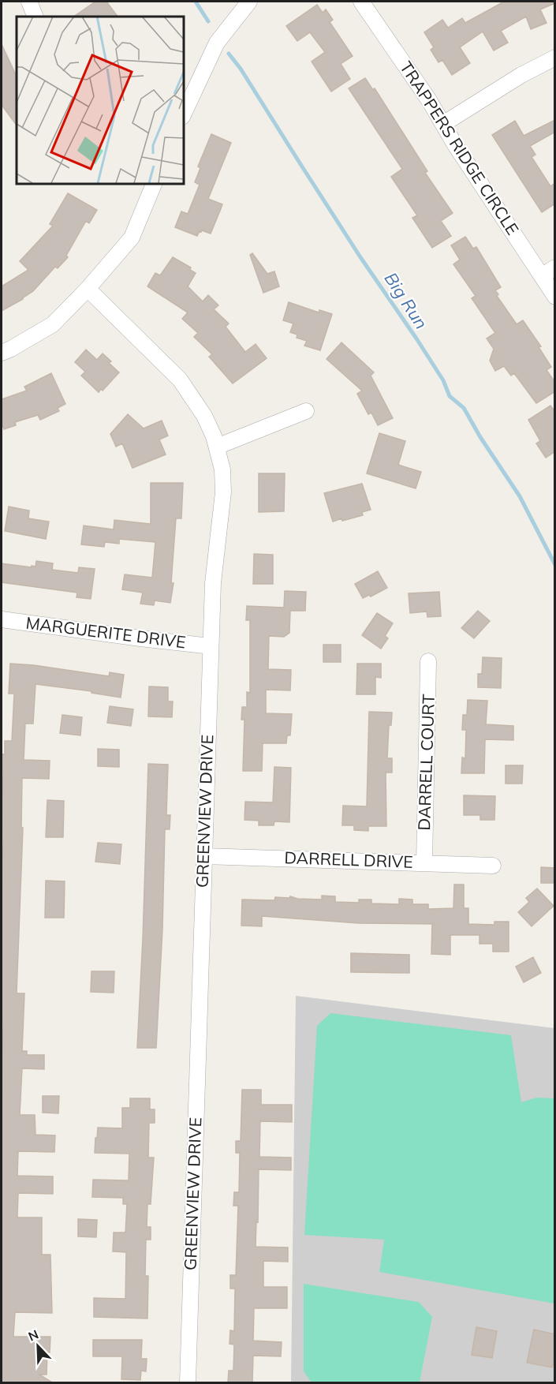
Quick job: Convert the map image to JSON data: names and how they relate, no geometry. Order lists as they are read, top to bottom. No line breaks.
{"streets":{"street":["TRAPPERS RIDGE CIRCLE","MARGUERITE DRIVE","DARRELL COURT","GREENVIEW DRIVE","DARRELL DRIVE"]},"crossings":[["MARGUERITE DRIVE","GREENVIEW DRIVE"],["DARRELL COURT","DARRELL DRIVE"],["GREENVIEW DRIVE","DARRELL DRIVE"]],"water":["Big Run"],"north":"top left"}
